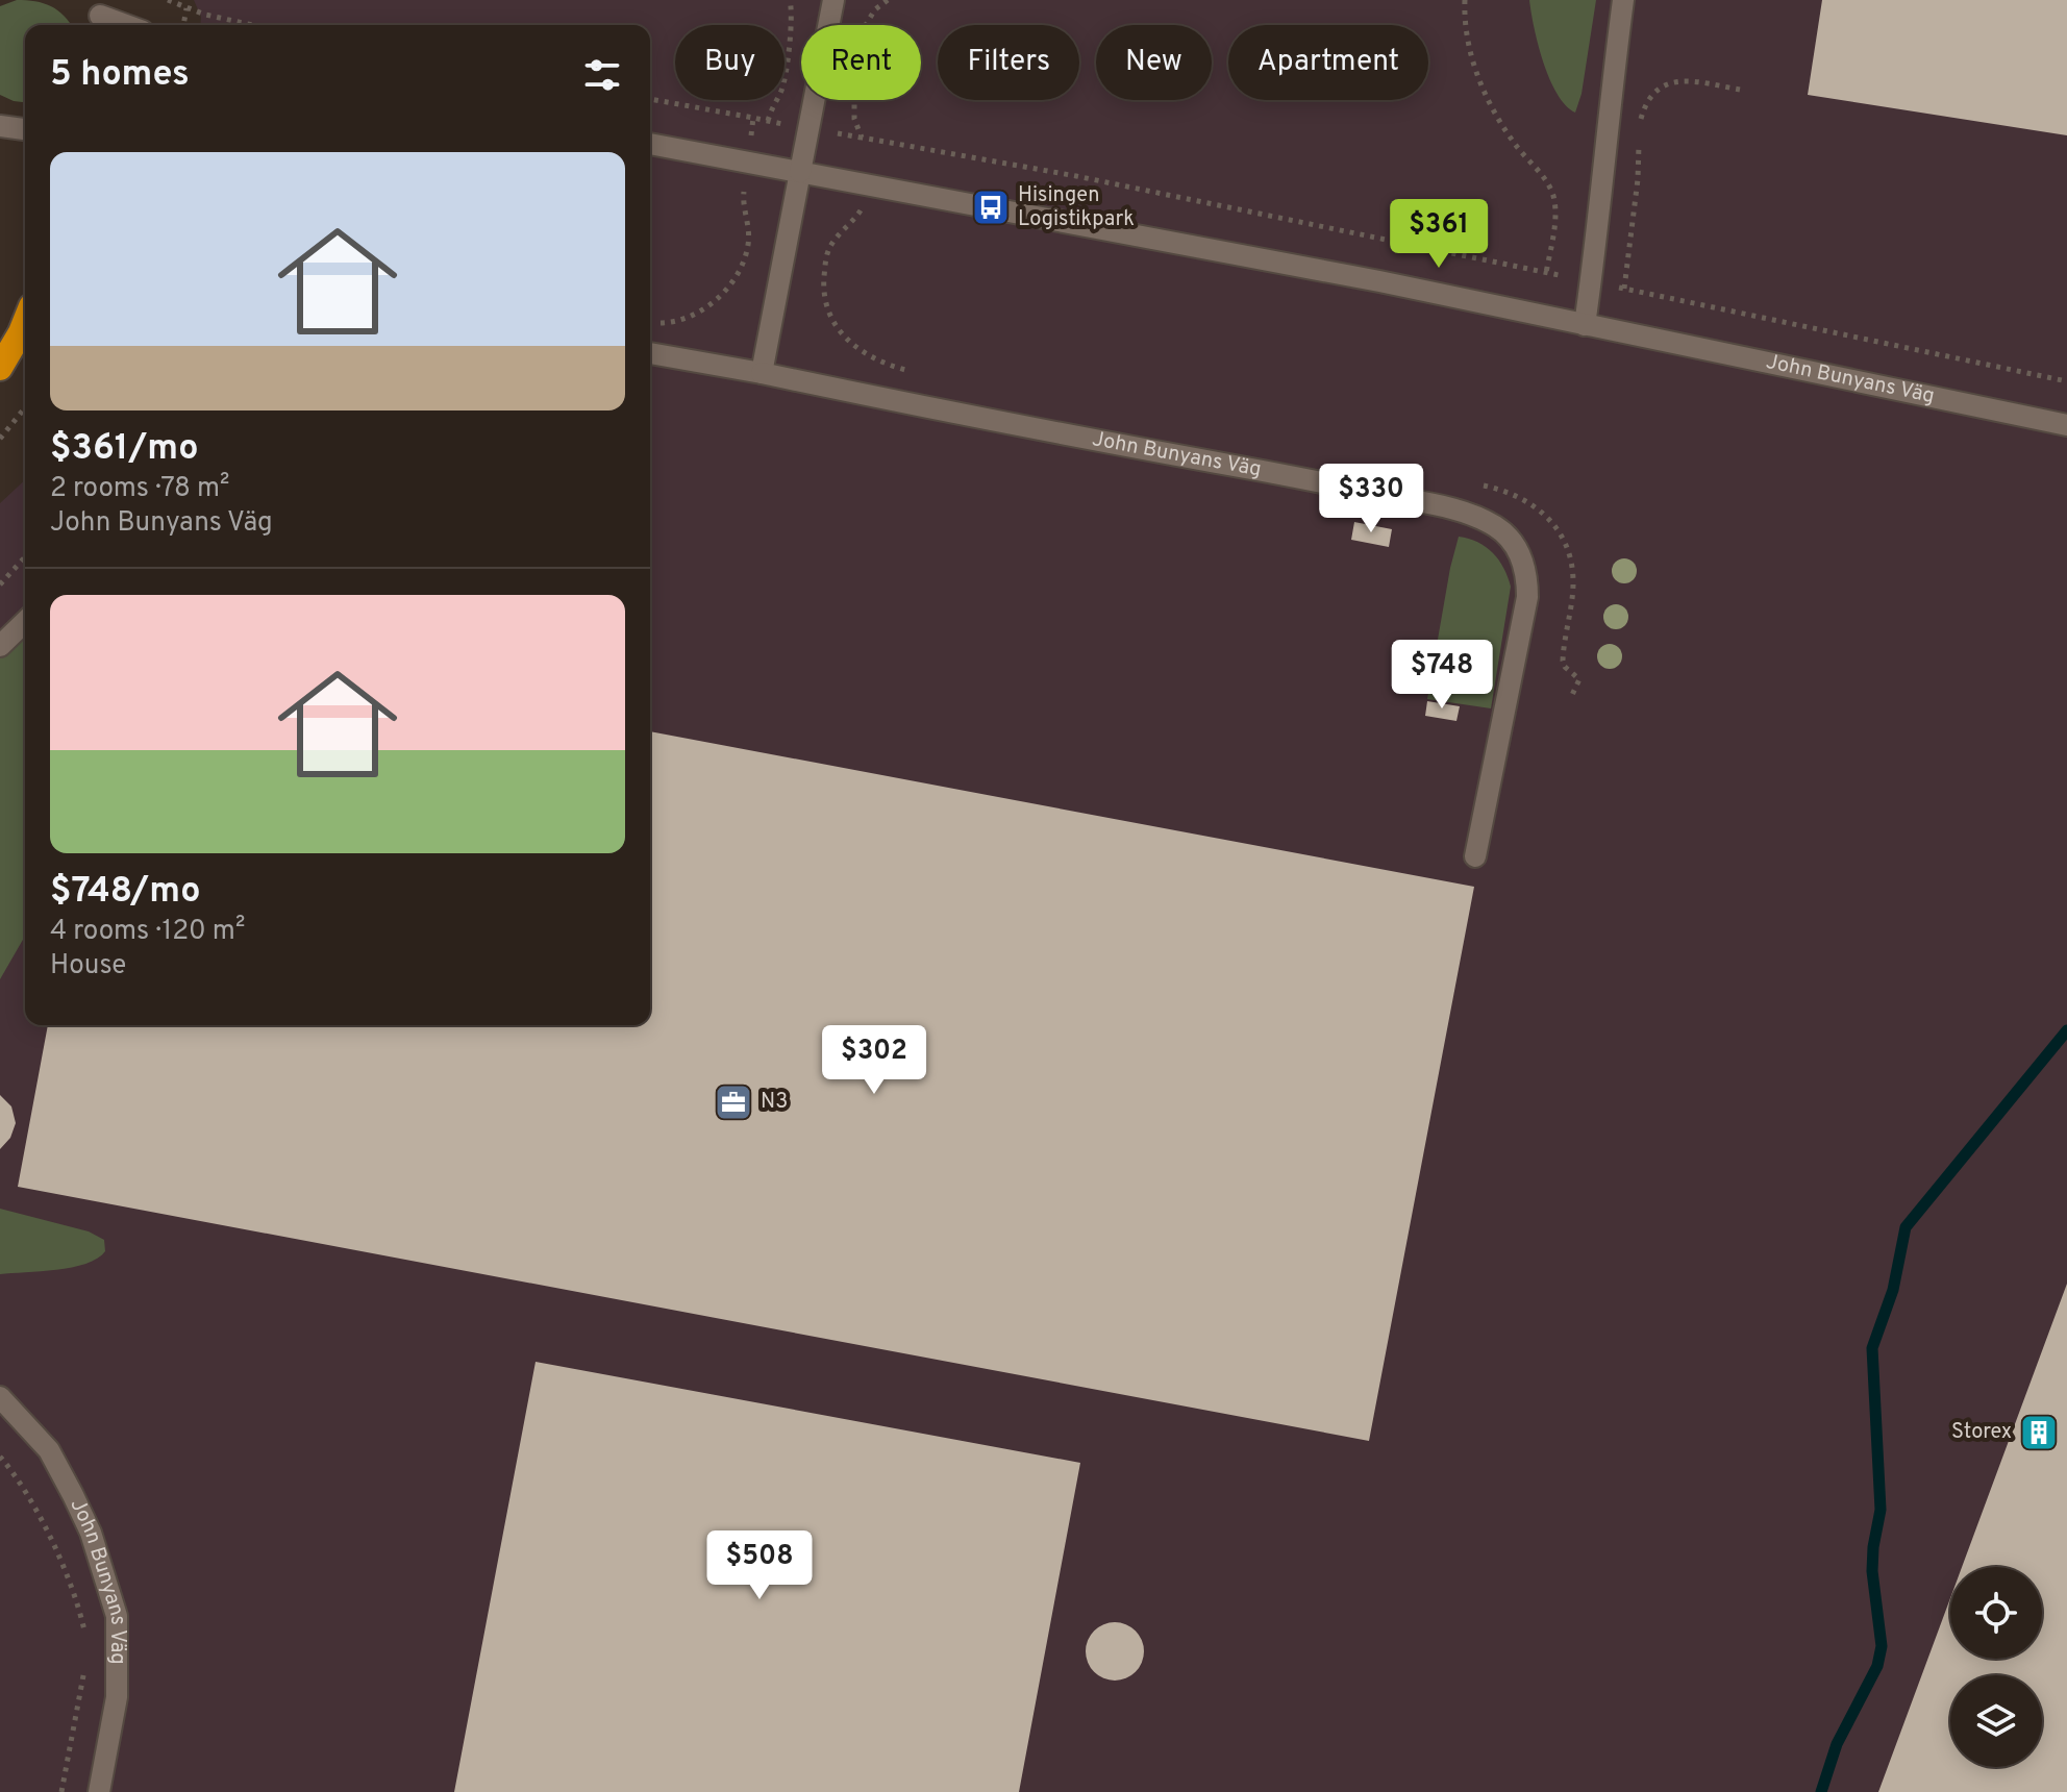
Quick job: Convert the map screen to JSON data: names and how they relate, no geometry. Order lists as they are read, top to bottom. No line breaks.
{"streets":{"street":["John Bunyans Väg"]},"places":{"bus stop":["Hisingen Logistikpark"],"office":["N3"],"building":["Storex"]},"page":{"chip":["Buy","Rent","Filters","New","Apartment"],"heading":"5 homes","list":[{"name":"$361/mo","note":"2 rooms · 78 m² · John Bunyans Väg"},{"name":"$748/mo","note":"4 rooms · 120 m² · House"}],"price":["$361","$330","$748","$302","$508"]}}
